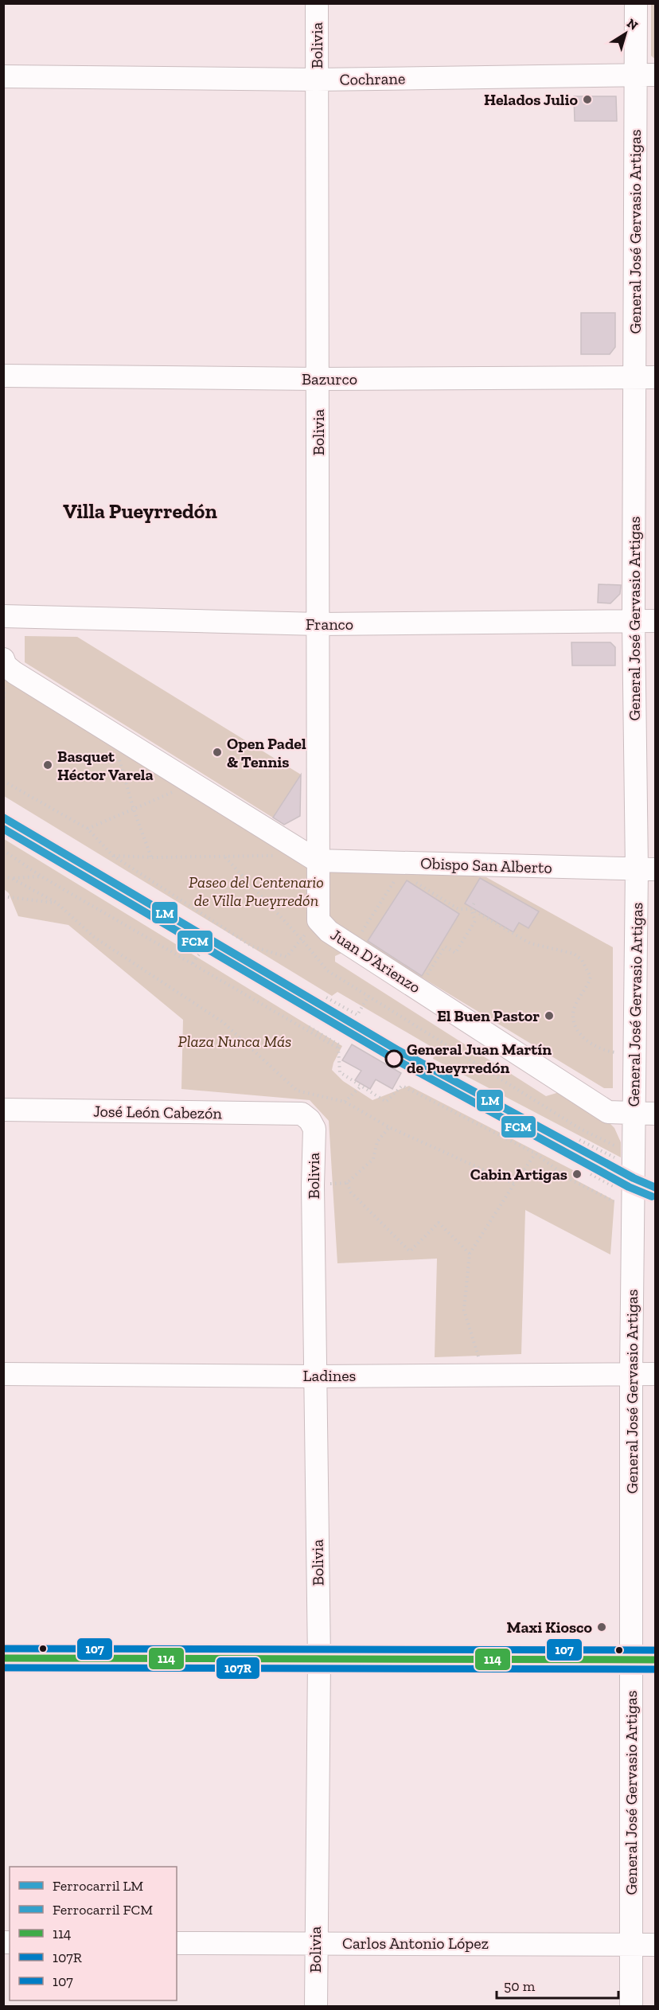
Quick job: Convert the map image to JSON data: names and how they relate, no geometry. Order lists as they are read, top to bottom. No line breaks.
{"streets":{"street":["Bolivia","Cochrane","General José Gervasio Artigas","Bazurco","Franco","Obispo San Alberto","Juan D’Arienzo","José León Cabezón","Ladines","Carlos Antonio López"]},"crossings":[["Bolivia","Cochrane"],["Bolivia","Bazurco"],["Bolivia","Franco"],["Bolivia","Obispo San Alberto"],["Bolivia","Juan D’Arienzo"],["Bolivia","José León Cabezón"],["Bolivia","Ladines"],["Bolivia","Carlos Antonio López"],["Cochrane","General José Gervasio Artigas"],["General José Gervasio Artigas","Bazurco"],["General José Gervasio Artigas","Franco"],["General José Gervasio Artigas","Obispo San Alberto"],["General José Gervasio Artigas","Juan D’Arienzo"],["General José Gervasio Artigas","Ladines"],["General José Gervasio Artigas","Carlos Antonio López"],["Obispo San Alberto","Juan D’Arienzo"]],"districts":["Villa Pueyrredón"],"parks":["Paseo del Centenario de Villa Pueyrredón","Plaza Nunca Más"],"places":["Helados Julio","Open Padel & Tennis","Basquet Héctor Varela","El Buen Pastor","General Juan Martín de Pueyrredón","Cabin Artigas","Maxi Kiosco"],"lines":["rail line LM","rail line FCM","transit line 107","transit line 114","transit line 107R"],"legend":["Ferrocarril LM","Ferrocarril FCM","114","107R","107"],"scale_bar":"50 m","north":"top right"}
